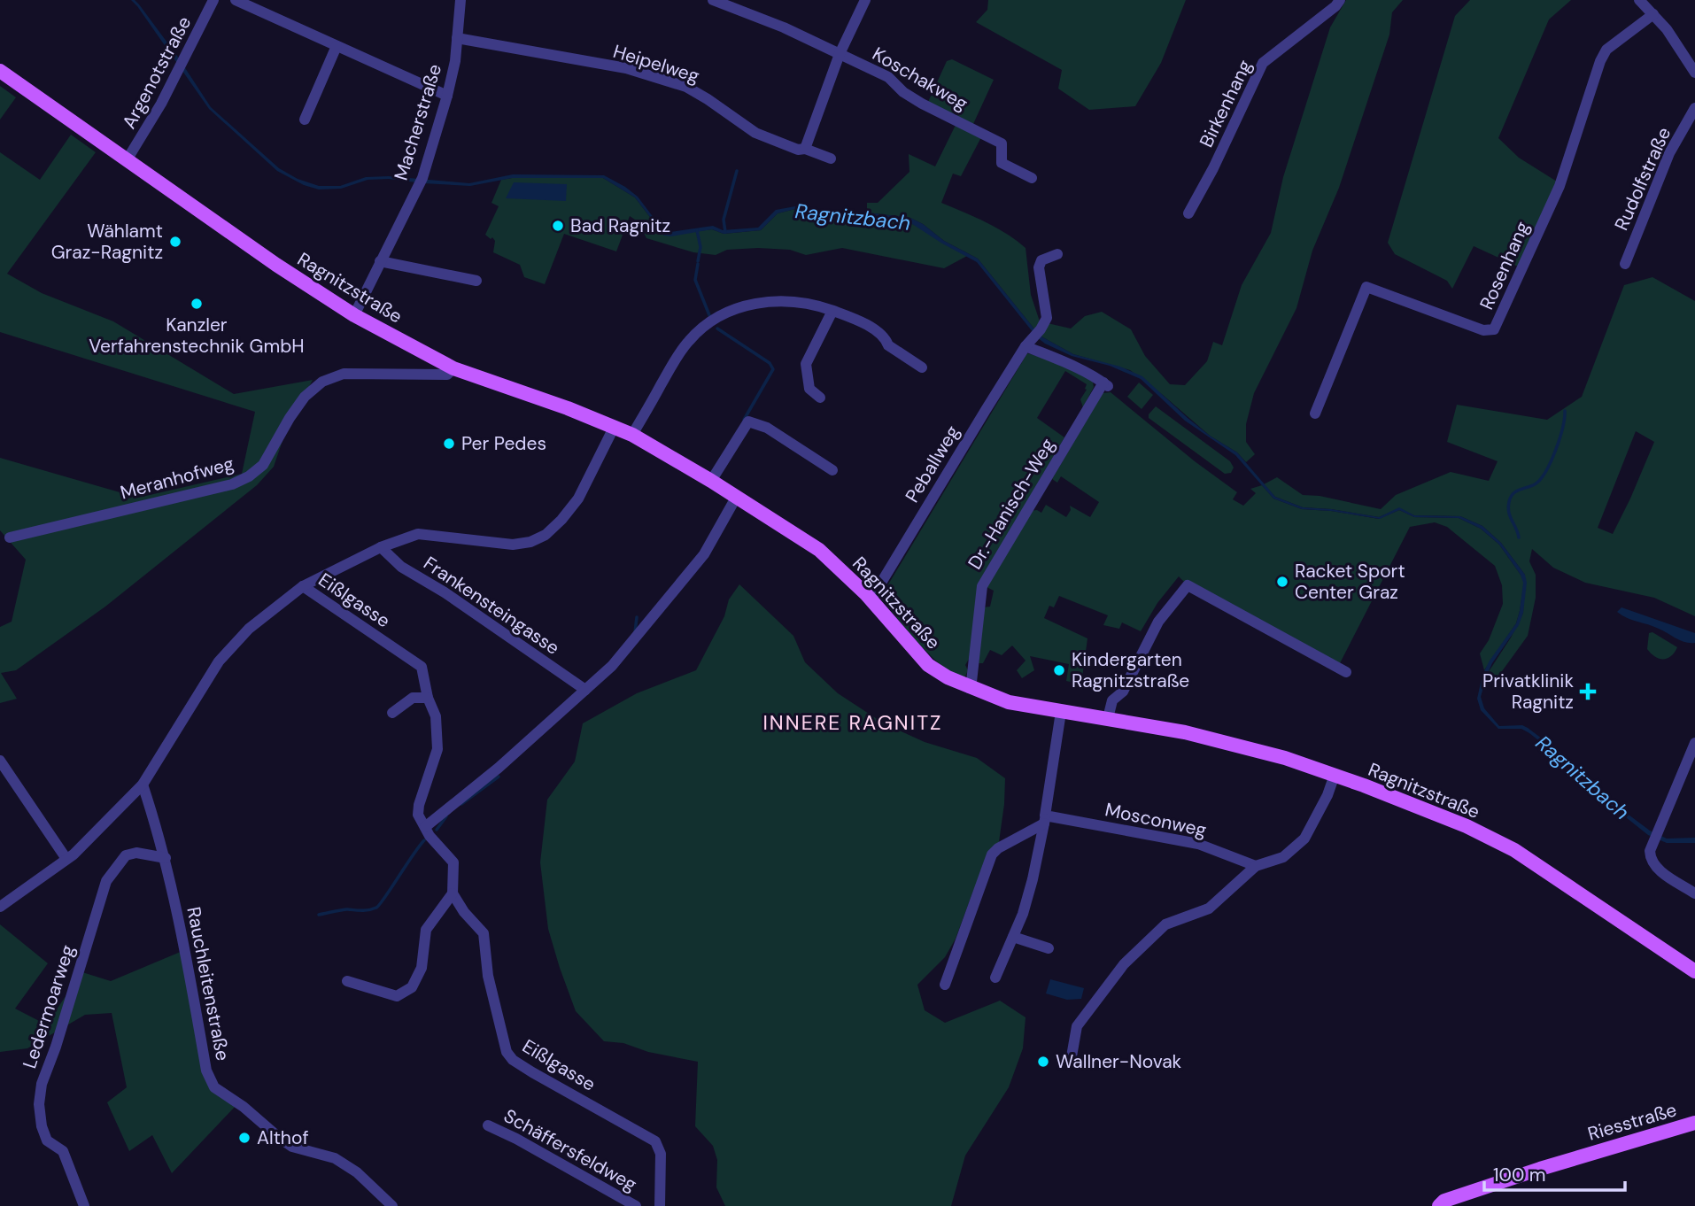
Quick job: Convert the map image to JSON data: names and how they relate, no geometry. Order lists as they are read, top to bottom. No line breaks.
{"streets":{"main road":["Ragnitzstraße","Riesstraße"],"street":["Heipelweg","Argenotstraße","Koschakweg","Birkenhang","Macherstraße","Rudolfstraße","Rosenhang","Peballweg","Meranhofweg","Dr.-Hanisch-Weg","Eißlgasse","Frankensteingasse","Mosconweg","Rauchleitenstraße","Ledermoarweg","Schäffersfeldweg"]},"crossings":[["Heipelweg","Macherstraße"],["Argenotstraße","Ragnitzstraße"],["Macherstraße","Ragnitzstraße"],["Ragnitzstraße","Peballweg"],["Ragnitzstraße","Meranhofweg"],["Ragnitzstraße","Dr.-Hanisch-Weg"],["Peballweg","Dr.-Hanisch-Weg"],["Rauchleitenstraße","Ledermoarweg"]],"districts":["INNERE RAGNITZ"],"water":["Ragnitzbach"],"places":{"other":["Bad Ragnitz","Wählamt Graz-Ragnitz","Kanzler Verfahrenstechnik GmbH","Per Pedes","Racket Sport Center Graz","Kindergarten Ragnitzstraße","Wallner-Novak","Althof"],"health":["Privatklinik Ragnitz"]},"scale_bar":"100 m"}
